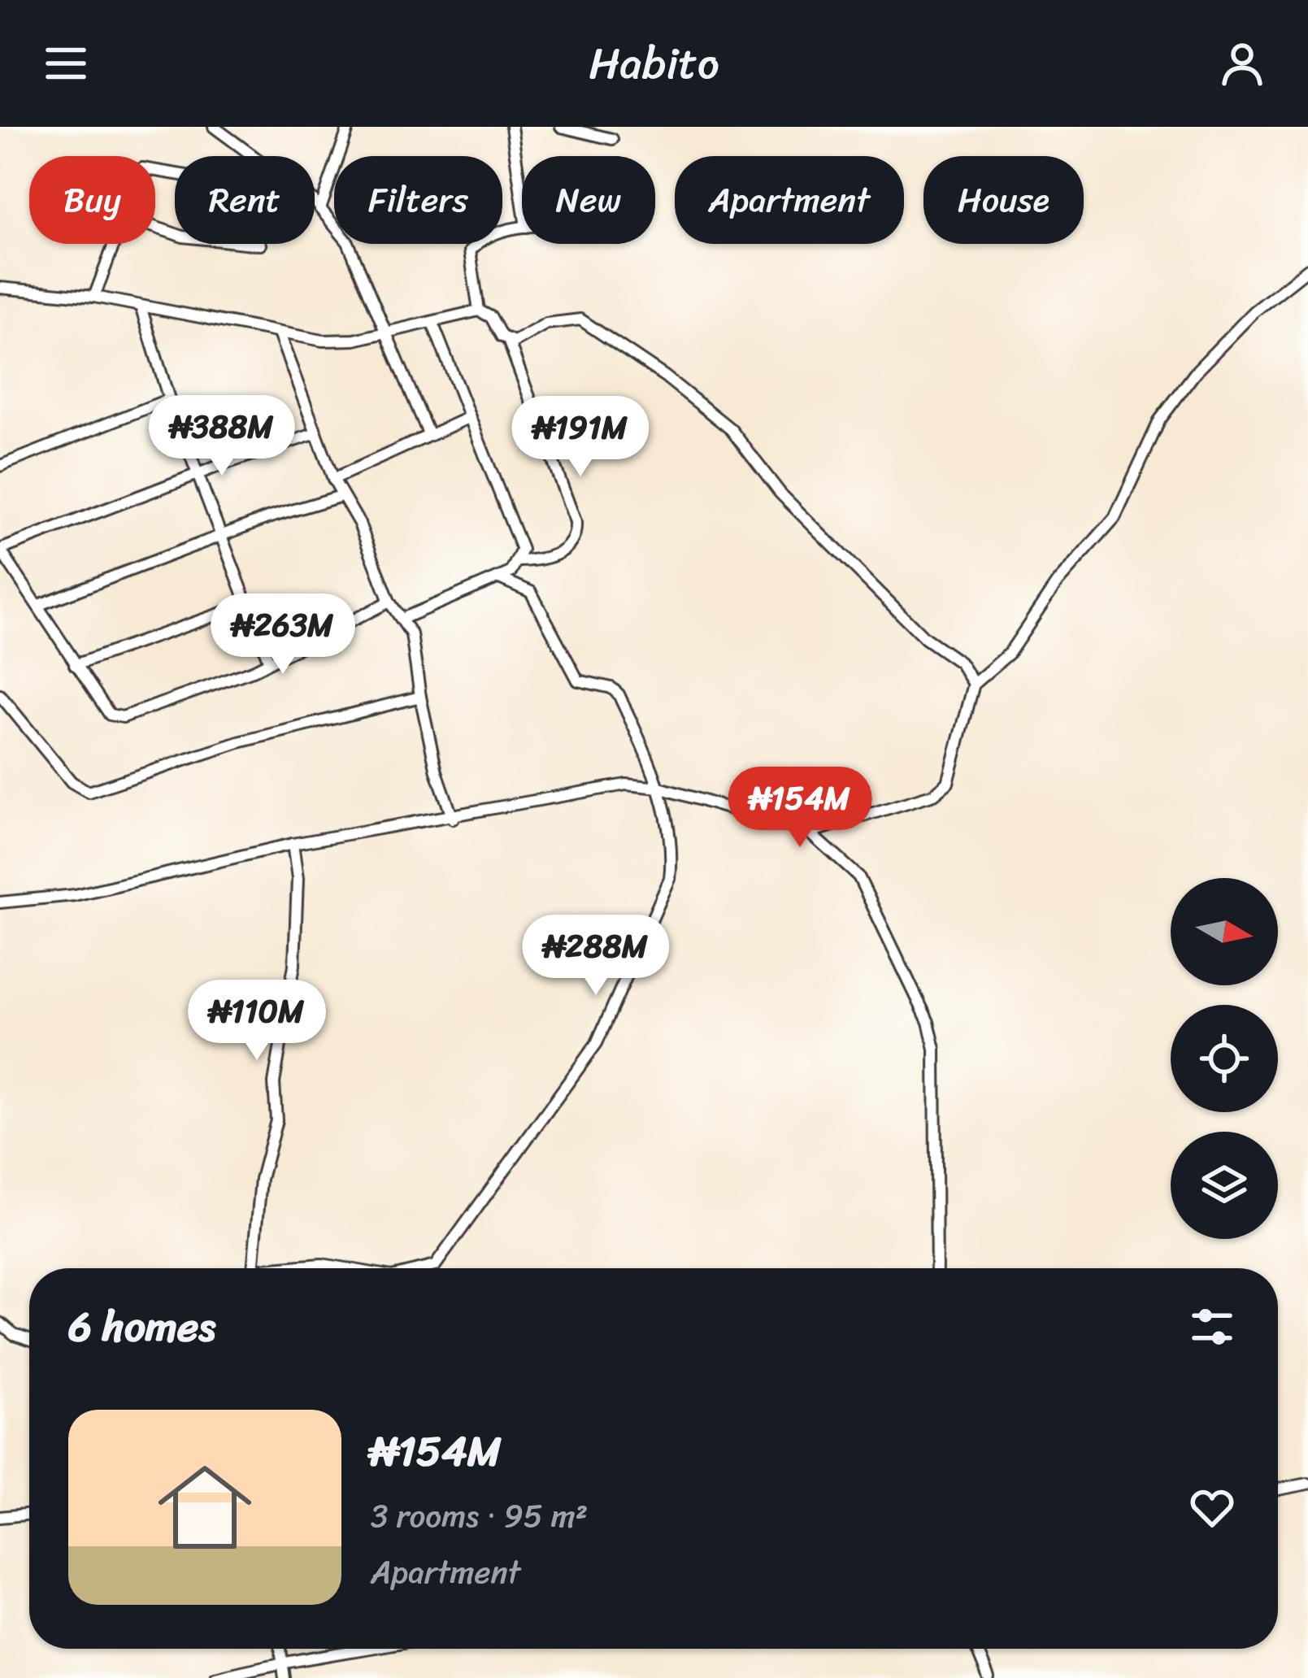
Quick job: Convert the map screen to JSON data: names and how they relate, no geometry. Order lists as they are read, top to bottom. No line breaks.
{"north":"right","page":{"header":"Habito","chip":["Buy","Rent","Filters","New","Apartment","House"],"price":["₦388M","₦191M","₦263M","₦154M","₦288M","₦110M"],"heading":"6 homes","list":[{"name":"₦154M","note":"3 rooms · 95 m² · Apartment"}]}}
